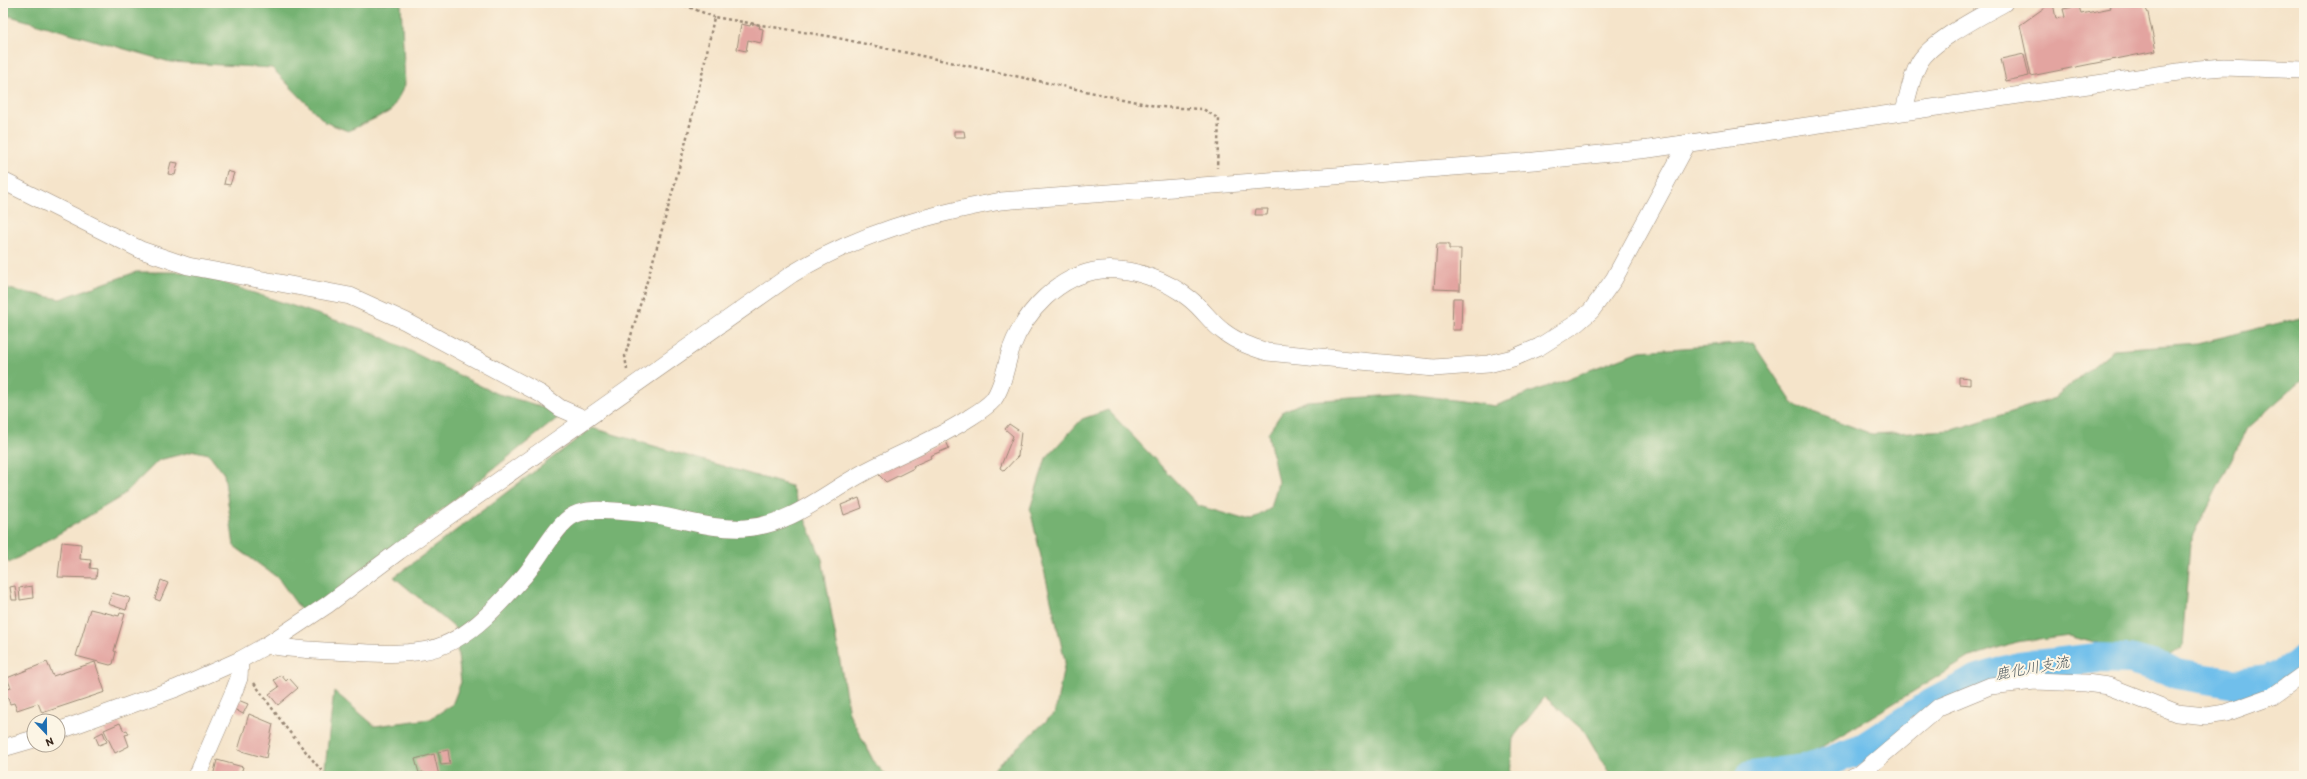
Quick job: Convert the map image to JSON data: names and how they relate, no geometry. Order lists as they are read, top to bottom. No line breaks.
{"water":["鹿化川支流"],"north":"bottom"}
